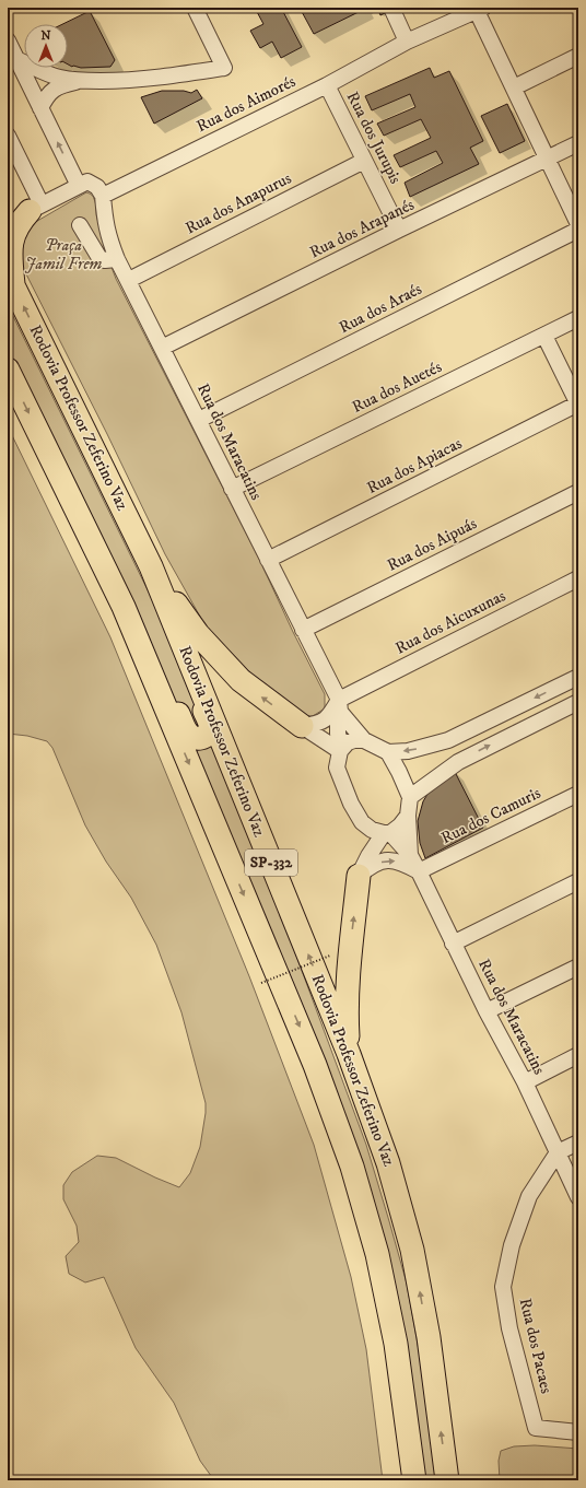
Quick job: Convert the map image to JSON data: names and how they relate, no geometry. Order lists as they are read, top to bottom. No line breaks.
{"streets":{"highway":["Rodovia Professor Zeferino Vaz","SP-332"],"street":["Rua dos Aimorés","Rua dos Jurupis","Rua dos Anapurus","Rua dos Arapanés","Rua dos Araés","Rua dos Auetés","Rua dos Maracatins","Rua dos Apiacas","Rua dos Aipuás","Rua dos Aicuxunas","Rua dos Camuris","Rua dos Pacaes"]},"crossings":[["Rua dos Aimorés","Rua dos Jurupis"],["Rua dos Aimorés","Rua dos Maracatins"],["Rua dos Jurupis","Rua dos Anapurus"],["Rua dos Jurupis","Rua dos Arapanés"],["Rua dos Anapurus","Rua dos Maracatins"],["Rua dos Arapanés","Rua dos Maracatins"],["Rua dos Araés","Rua dos Maracatins"],["Rua dos Auetés","Rua dos Maracatins"],["Rua dos Maracatins","Rua dos Apiacas"],["Rua dos Maracatins","Rua dos Aipuás"],["Rua dos Maracatins","Rua dos Aicuxunas"],["Rua dos Maracatins","Rua dos Camuris"],["Rua dos Maracatins","Rua dos Pacaes"]],"parks":["Praça Jamil Frem"],"north":"top"}
